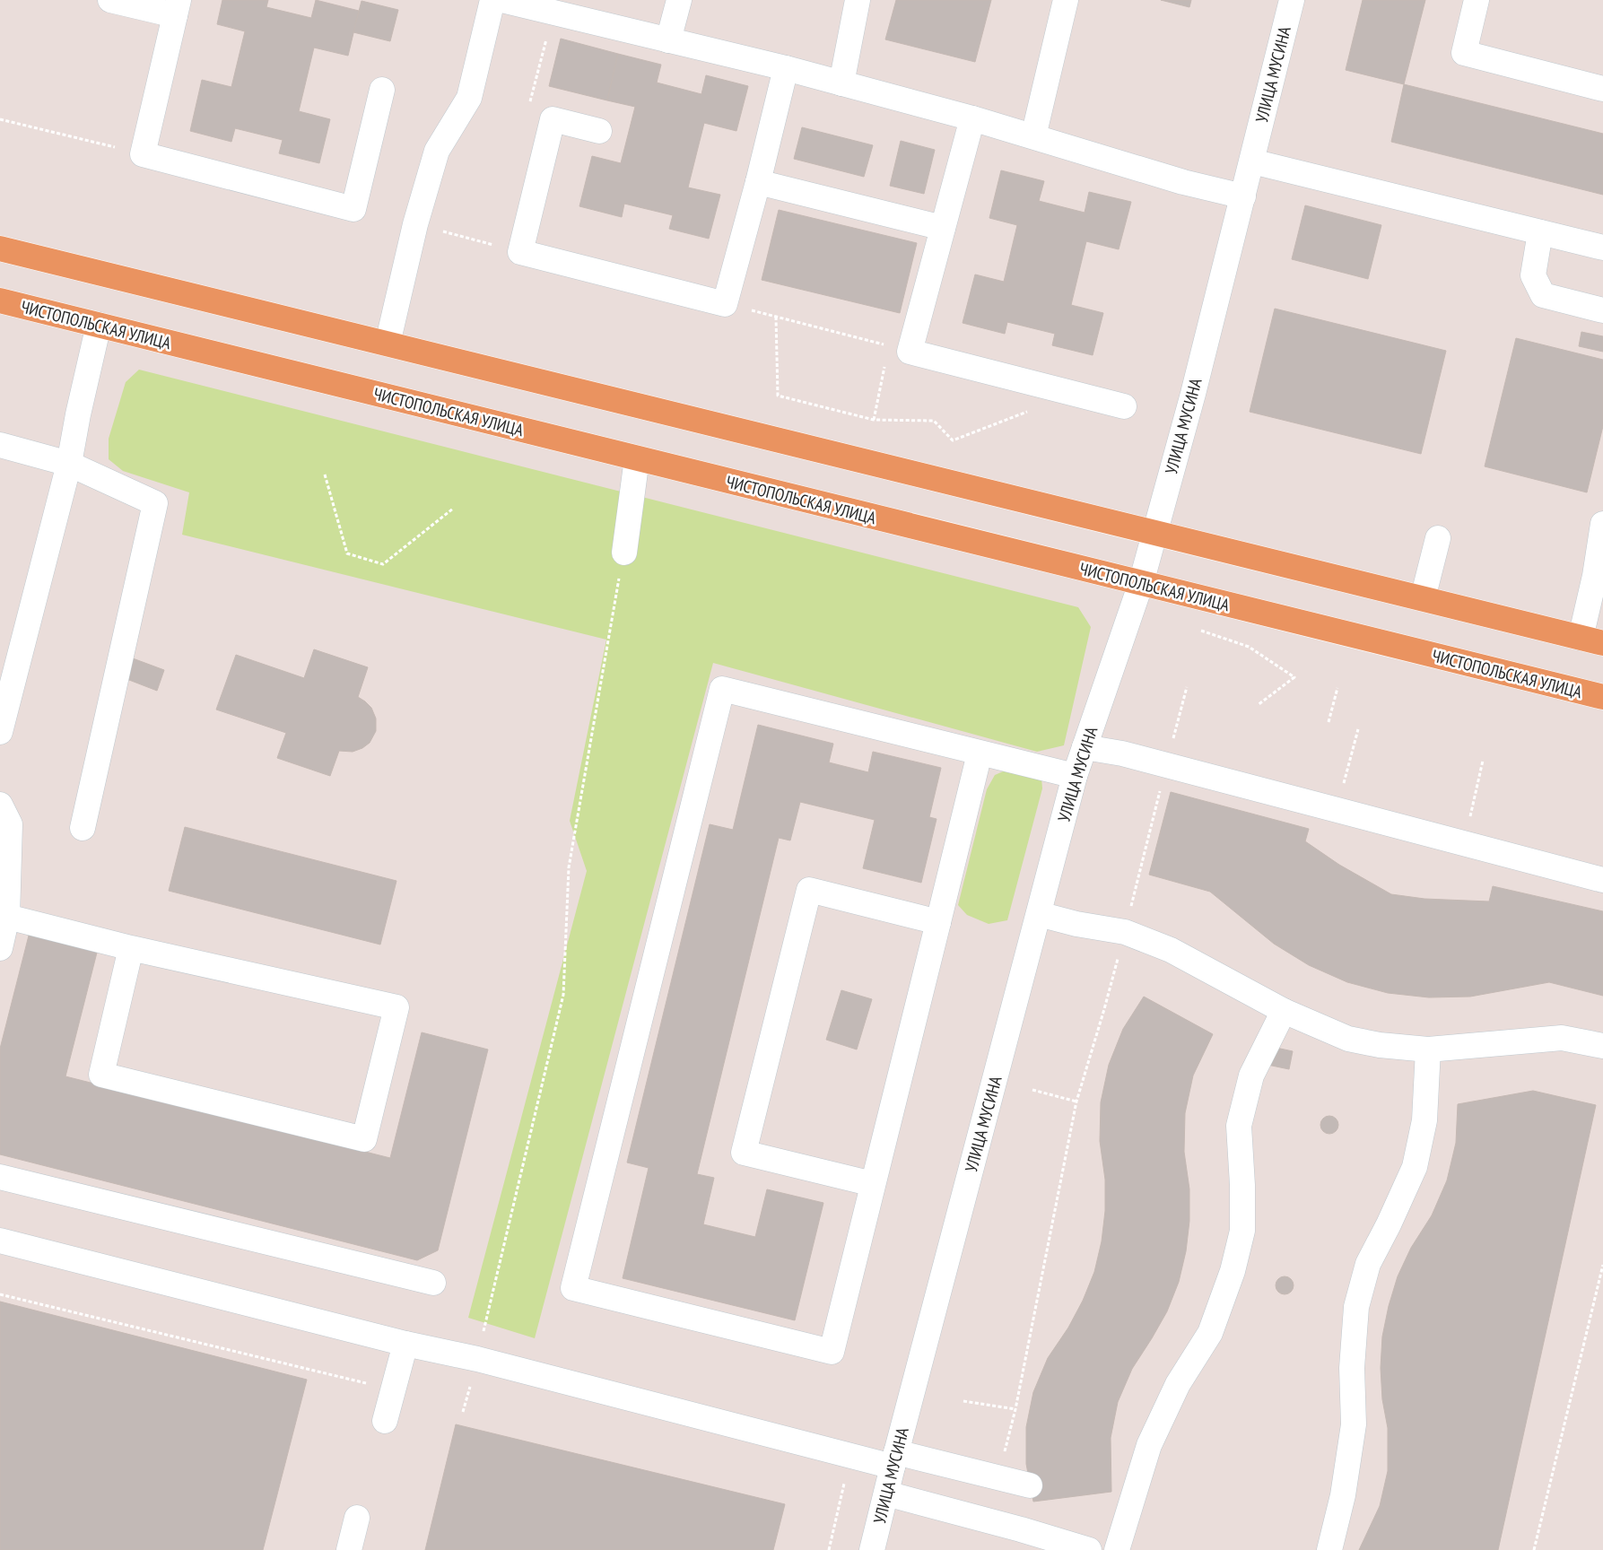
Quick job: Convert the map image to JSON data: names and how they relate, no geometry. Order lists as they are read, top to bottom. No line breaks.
{"streets":{"main road":["ЧИСТОПОЛЬСКАЯ УЛИЦА"],"street":["УЛИЦА МУСИНА"]},"crossings":[["УЛИЦА МУСИНА","ЧИСТОПОЛЬСКАЯ УЛИЦА"]]}
